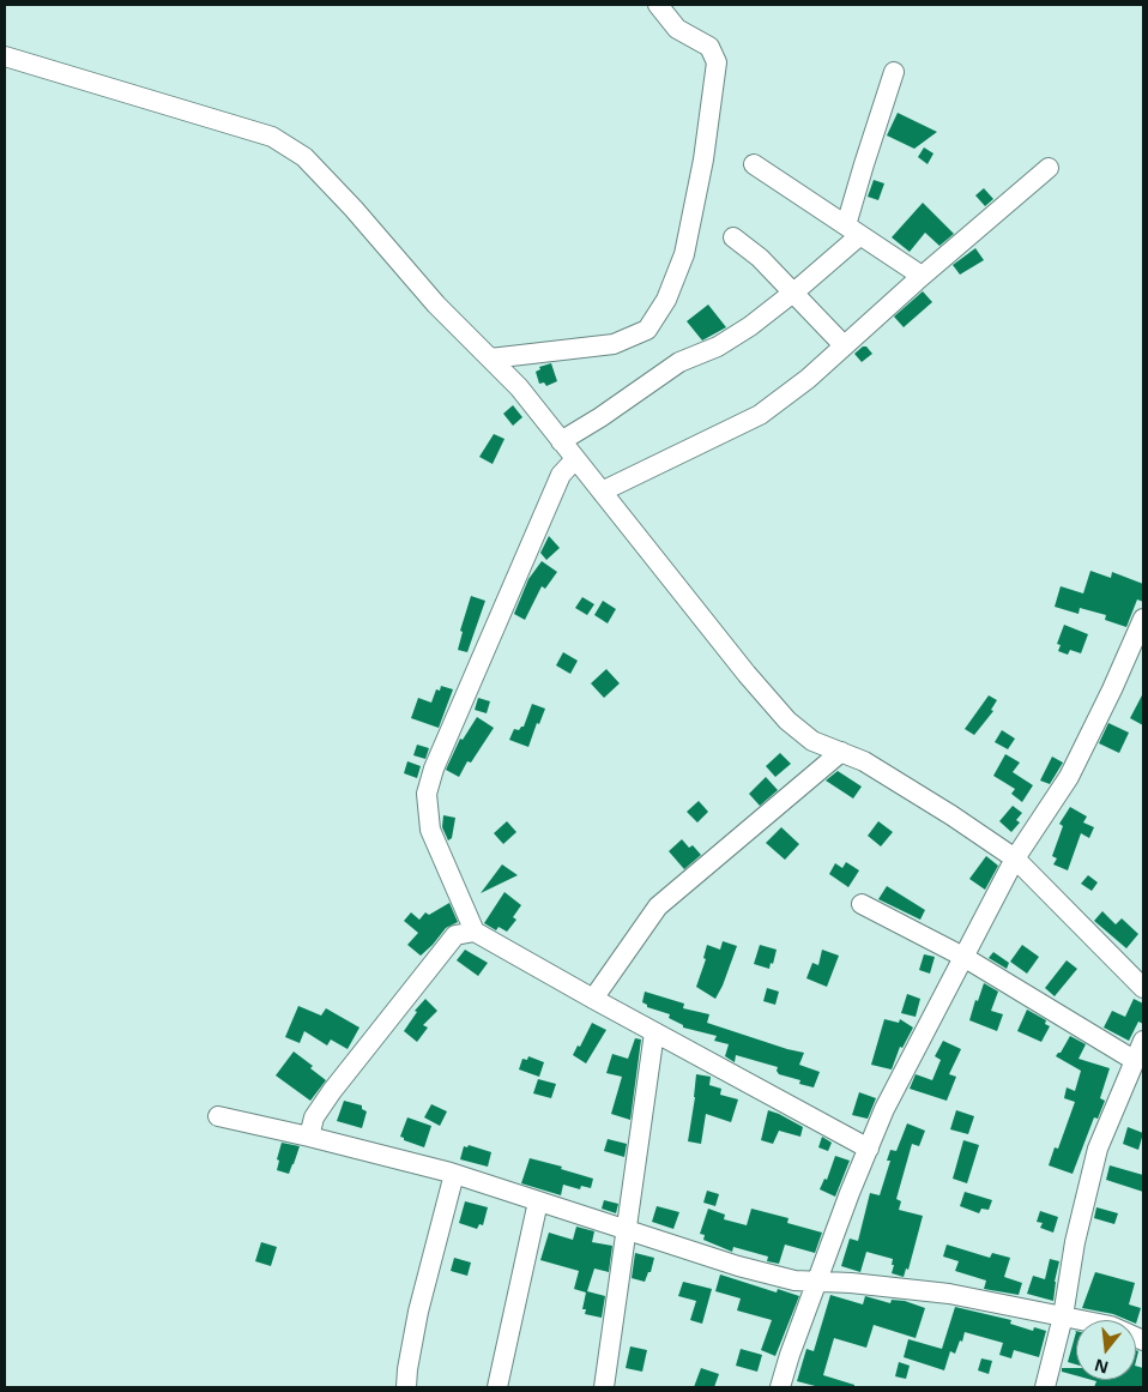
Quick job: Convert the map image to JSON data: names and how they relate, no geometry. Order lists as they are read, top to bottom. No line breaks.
{"north":"bottom"}
